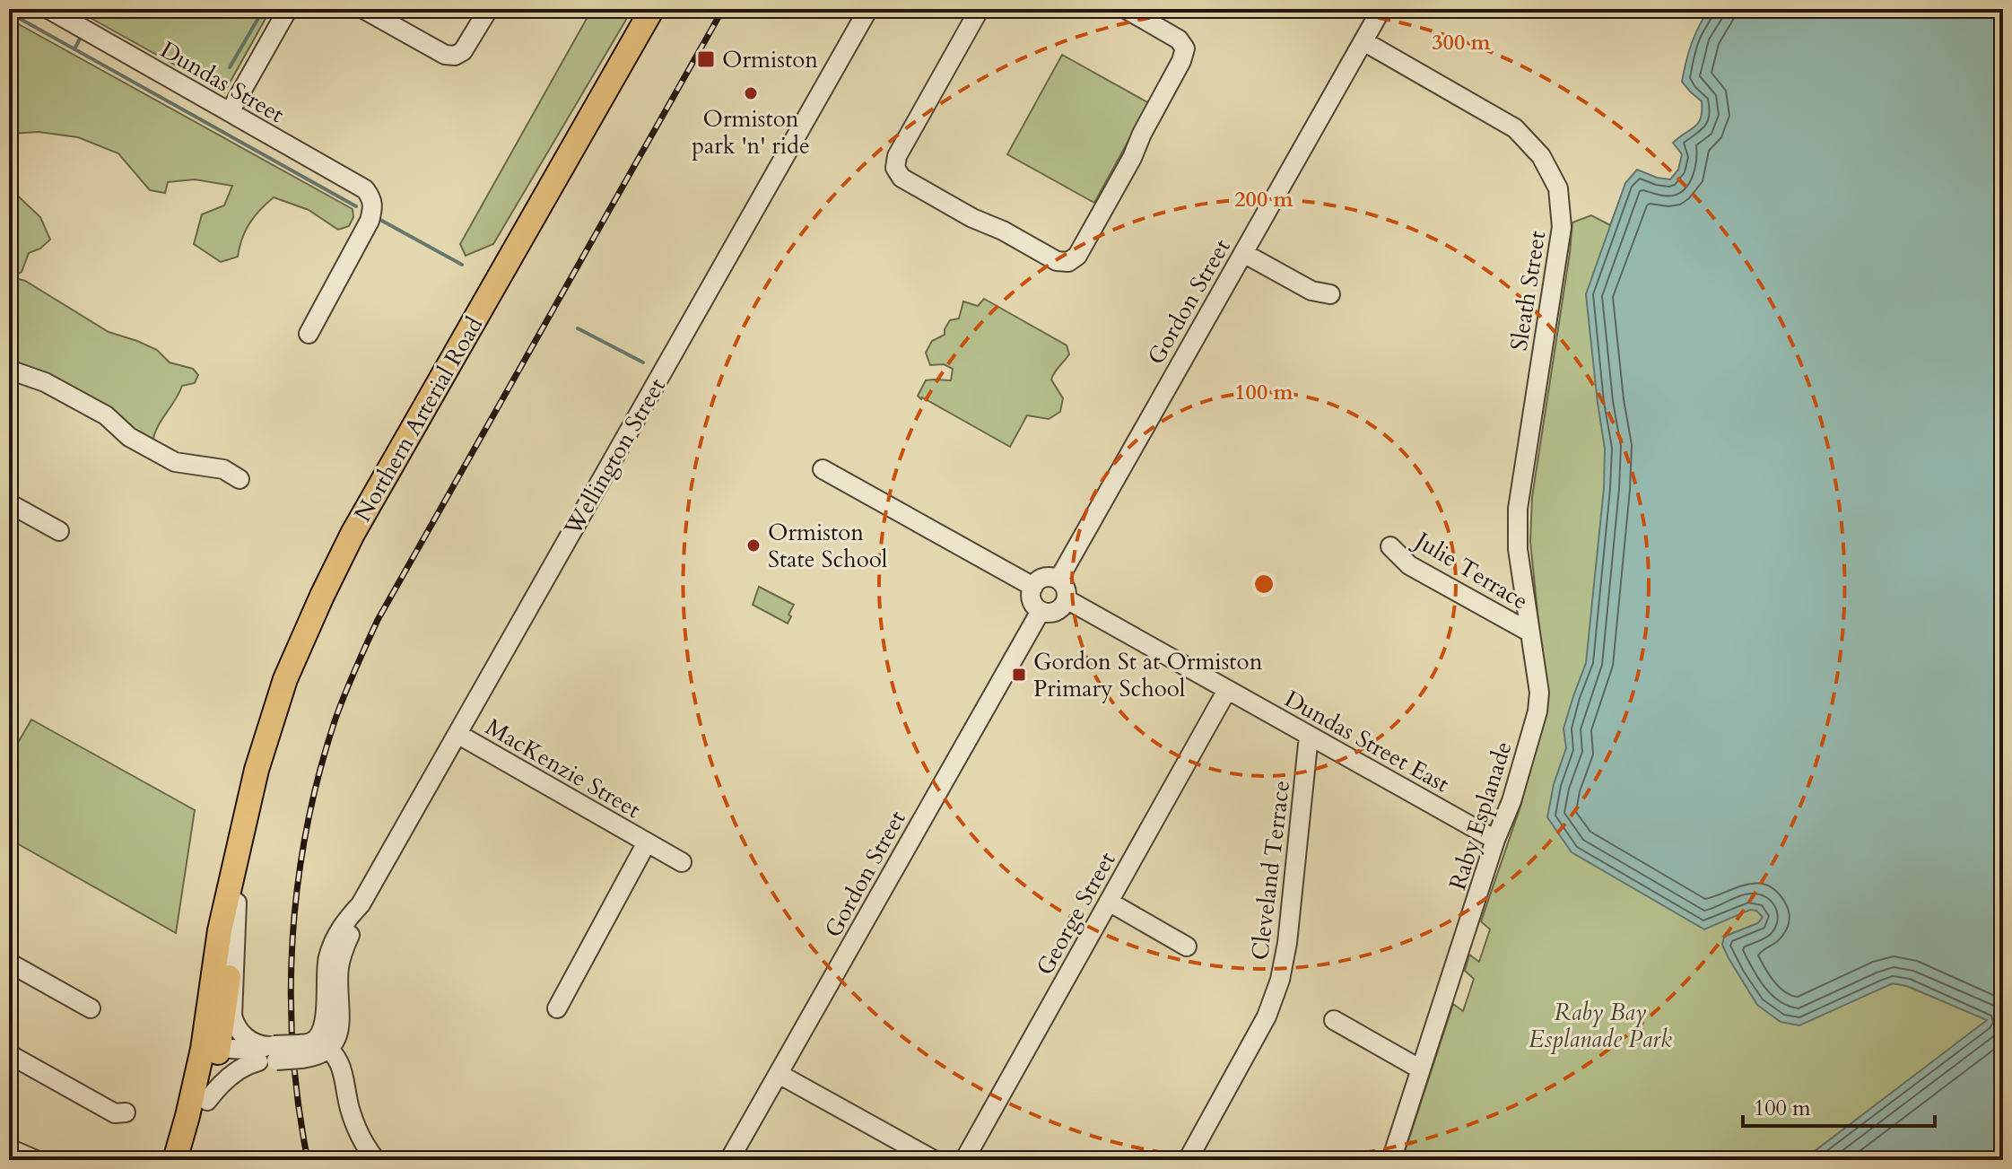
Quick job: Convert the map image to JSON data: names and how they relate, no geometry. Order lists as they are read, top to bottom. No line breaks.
{"streets":{"main road":["Northern Arterial Road"],"street":["Dundas Street","Sleath Street","Gordon Street","Wellington Street","Julie Terrace","Dundas Street East","MacKenzie Street","Raby Esplanade","Cleveland Terrace","George Street"]},"crossings":[["Sleath Street","Gordon Street"],["Sleath Street","Raby Esplanade"],["Gordon Street","Dundas Street East"],["Wellington Street","MacKenzie Street"],["Julie Terrace","Raby Esplanade"],["Dundas Street East","Raby Esplanade"],["Dundas Street East","Cleveland Terrace"],["Dundas Street East","George Street"]],"parks":["Raby Bay Esplanade Park"],"places":{"transit":["Ormiston","Gordon St at Ormiston Primary School"],"other":["Ormiston park 'n' ride","Ormiston State School"]},"scale_bar":"100 m","rings":["300 m","200 m","100 m"]}
